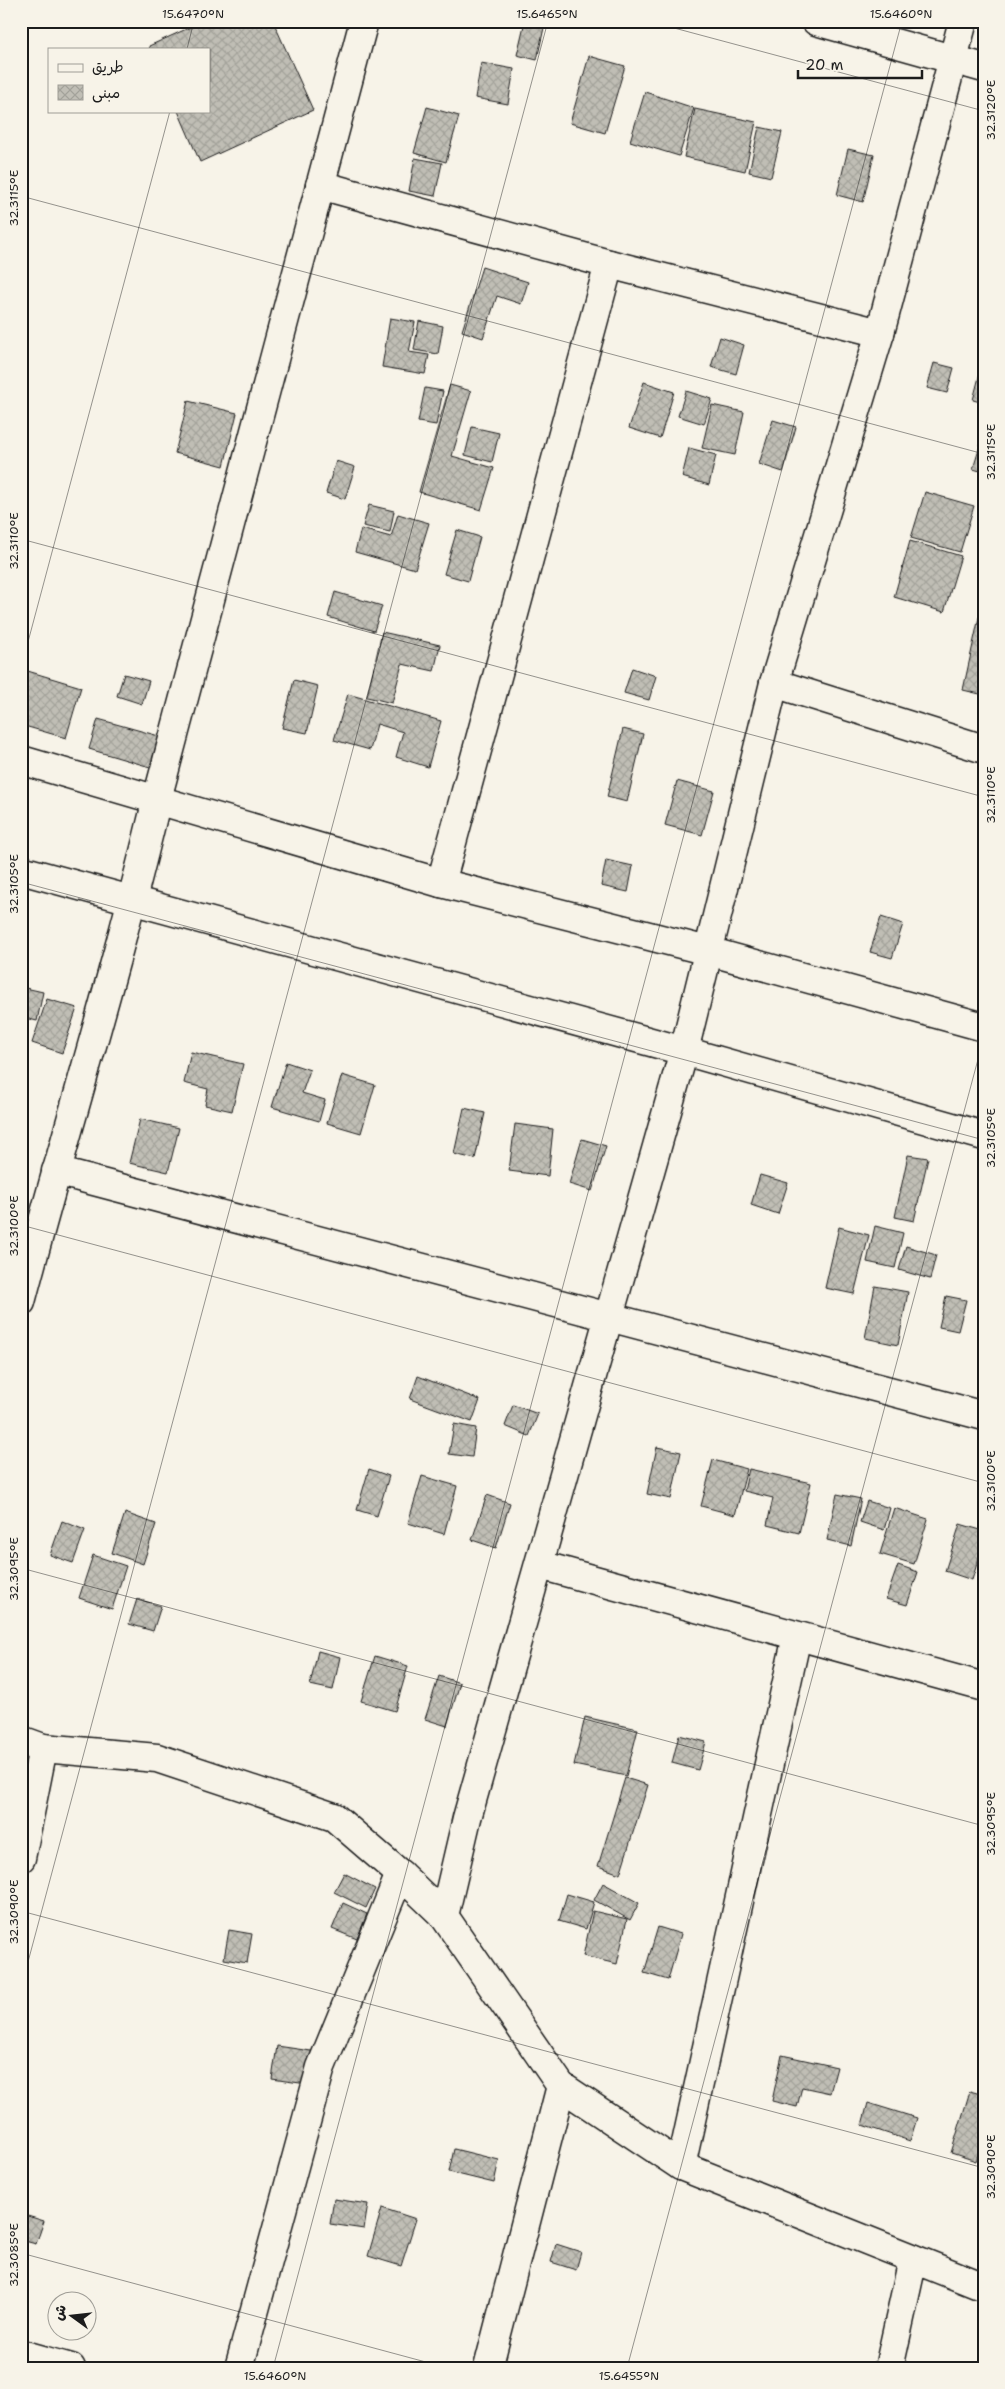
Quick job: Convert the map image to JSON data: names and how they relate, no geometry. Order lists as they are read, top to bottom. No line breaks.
{"legend":["طريق","مبنى"],"scale_bar":"20 m","north":"left","coordinates":["15.6470°N","15.6465°N","15.6460°N","32.3120°E","32.3115°E","32.3110°E","32.3105°E","32.3100°E","32.3095°E","32.3090°E","32.3085°E","15.6455°N"]}
